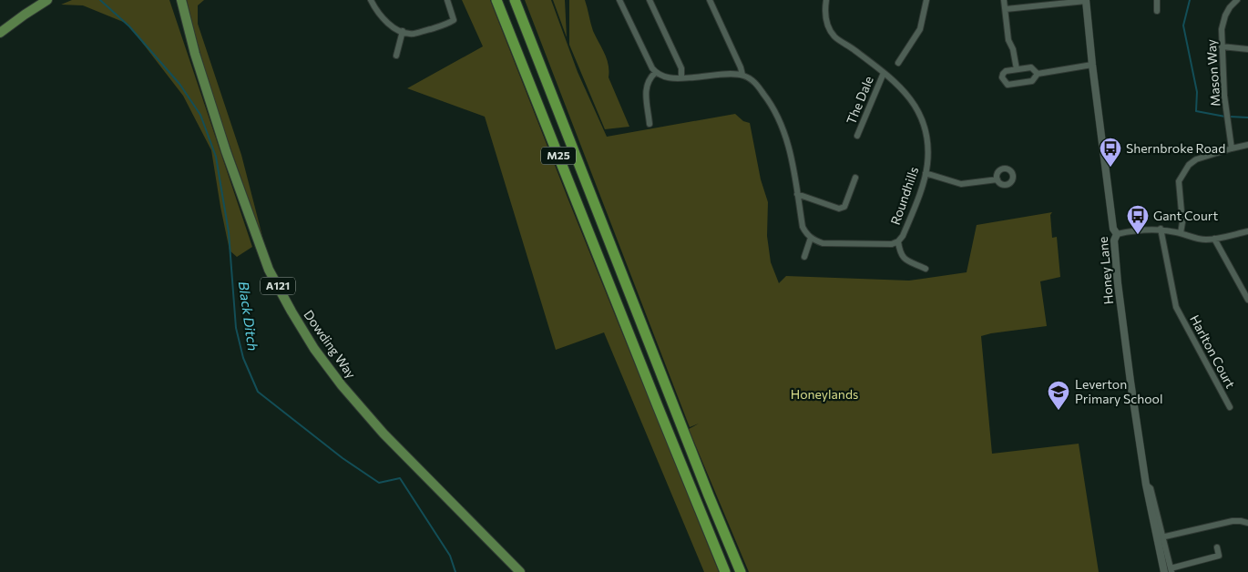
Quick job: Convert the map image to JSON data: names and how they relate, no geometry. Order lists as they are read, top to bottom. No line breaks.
{"streets":{"highway":["M25"],"main road":["A121","Dowding Way"],"street":["Mason Way","The Dale","Roundhills","Honey Lane","Harlton Court"]},"crossings":[["The Dale","Roundhills"]],"water":["Black Ditch"],"parks":["Honeylands"],"places":{"bus stop":["Shernbroke Road","Gant Court"],"school or university":["Leverton Primary School"]}}
